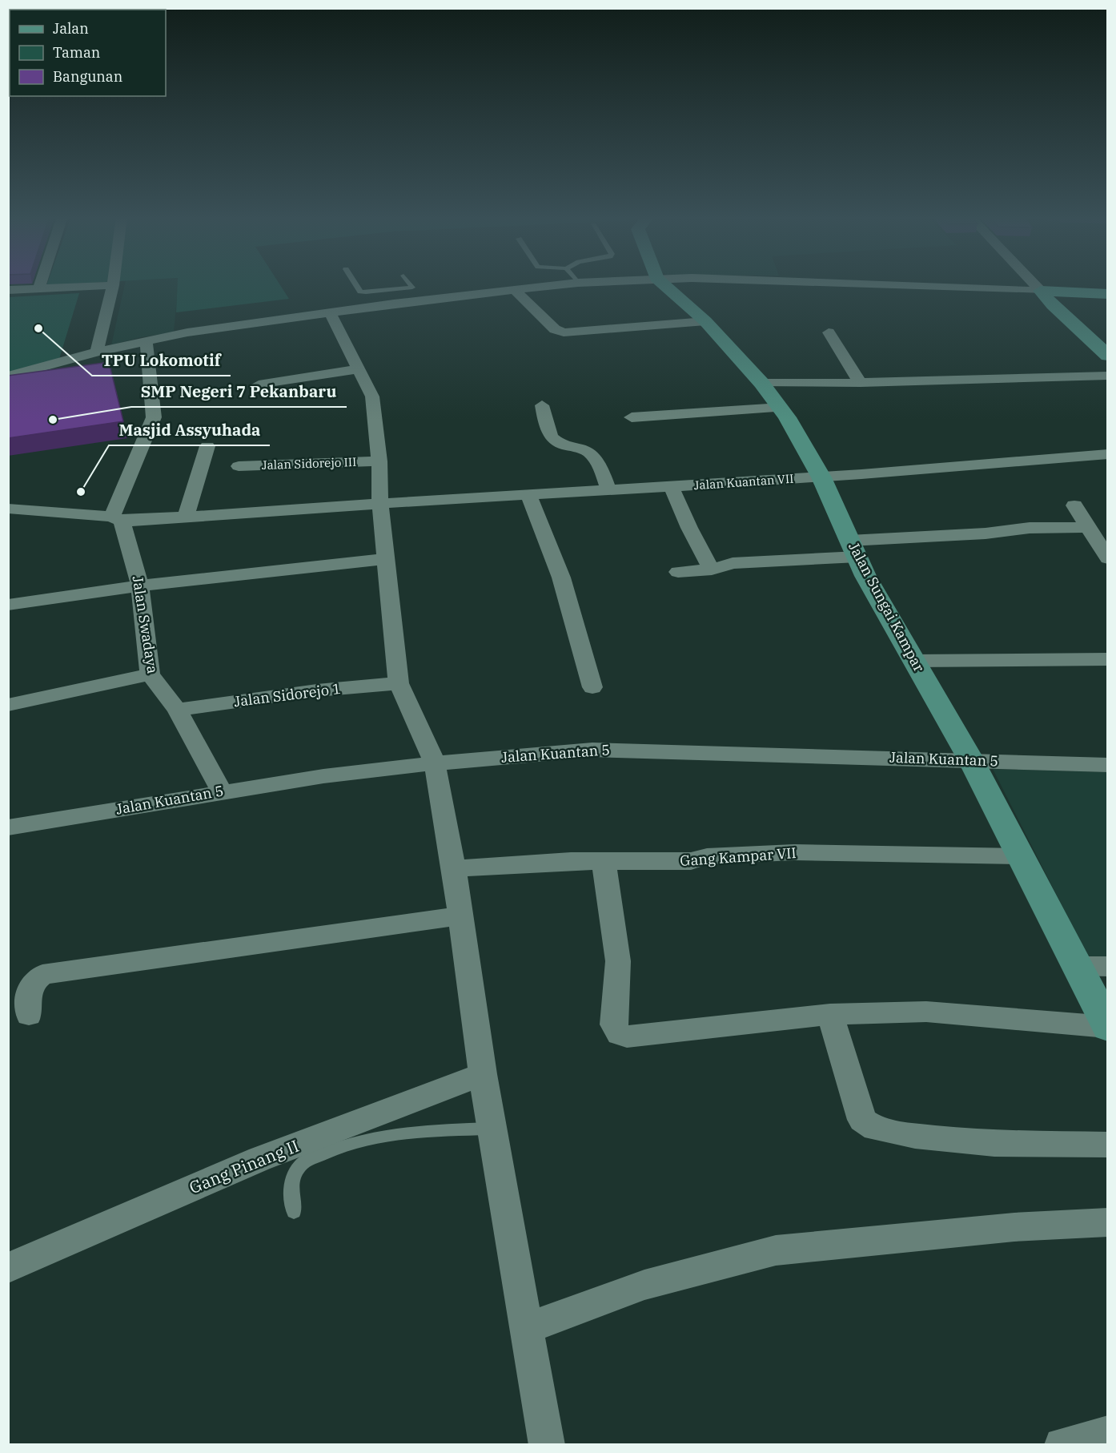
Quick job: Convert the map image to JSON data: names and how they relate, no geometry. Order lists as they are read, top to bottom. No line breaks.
{"streets":{"street":["Jalan Sidorejo III","Jalan Kuantan VII","Jalan Sungai Kampar","Jalan Swadaya","Jalan Sidorejo 1","Jalan Kuantan 5","Gang Kampar VII","Gang Pinang II"]},"crossings":[["Jalan Kuantan VII","Jalan Sungai Kampar"],["Jalan Kuantan VII","Jalan Swadaya"],["Jalan Sungai Kampar","Jalan Kuantan 5"],["Jalan Sungai Kampar","Gang Kampar VII"],["Jalan Swadaya","Jalan Sidorejo 1"],["Jalan Swadaya","Jalan Kuantan 5"]],"places":["TPU Lokomotif","SMP Negeri 7 Pekanbaru","Masjid Assyuhada"],"legend":["Jalan","Taman","Bangunan"]}
